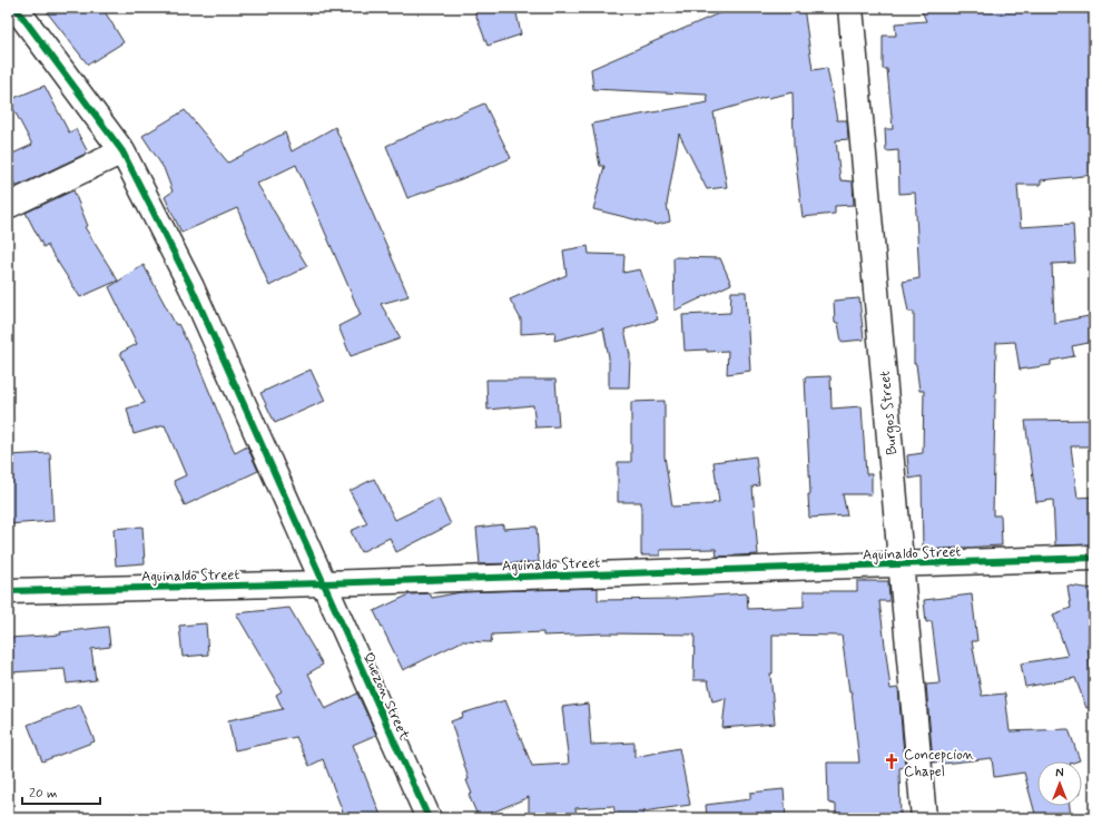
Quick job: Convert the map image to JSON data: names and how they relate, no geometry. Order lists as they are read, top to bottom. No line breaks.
{"streets":{"street":["Burgos Street","Aguinaldo Street","Quezon Street"]},"crossings":[["Burgos Street","Aguinaldo Street"],["Aguinaldo Street","Quezon Street"]],"places":{"church":["Concepcion Chapel"]},"scale_bar":"20 m","north":"top"}
